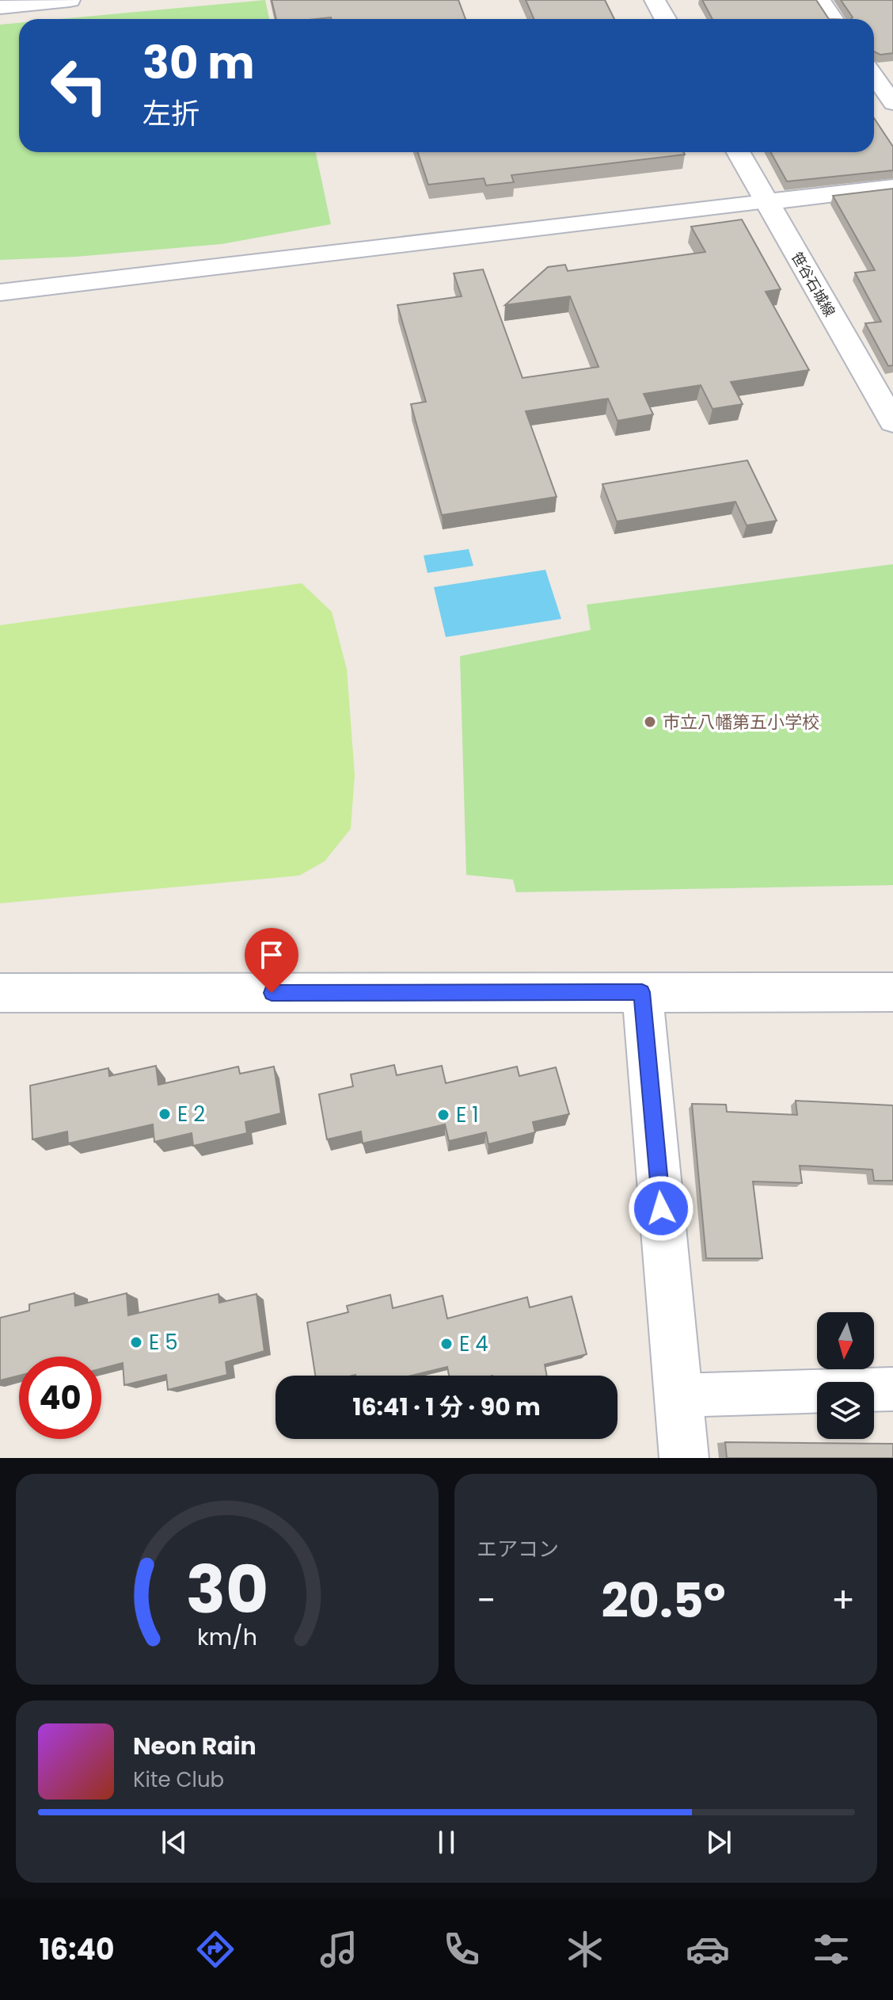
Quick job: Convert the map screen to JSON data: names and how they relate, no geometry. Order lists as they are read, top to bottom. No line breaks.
{"streets":{"street":["笹谷石城線"]},"places":["市立八幡第五小学校","E 2","E 1","E 5","E 4"],"north":"bottom","page":{"turn":["30 m","左折"],"limit":"40","trip":"16:41 · 1 分 · 90 m","tile":"エアコン","heat":["−","20.5°","+"],"song":["Neon Rain","Kite Club"],"tabs":"16:40","gauge":["30","km/h"]}}
